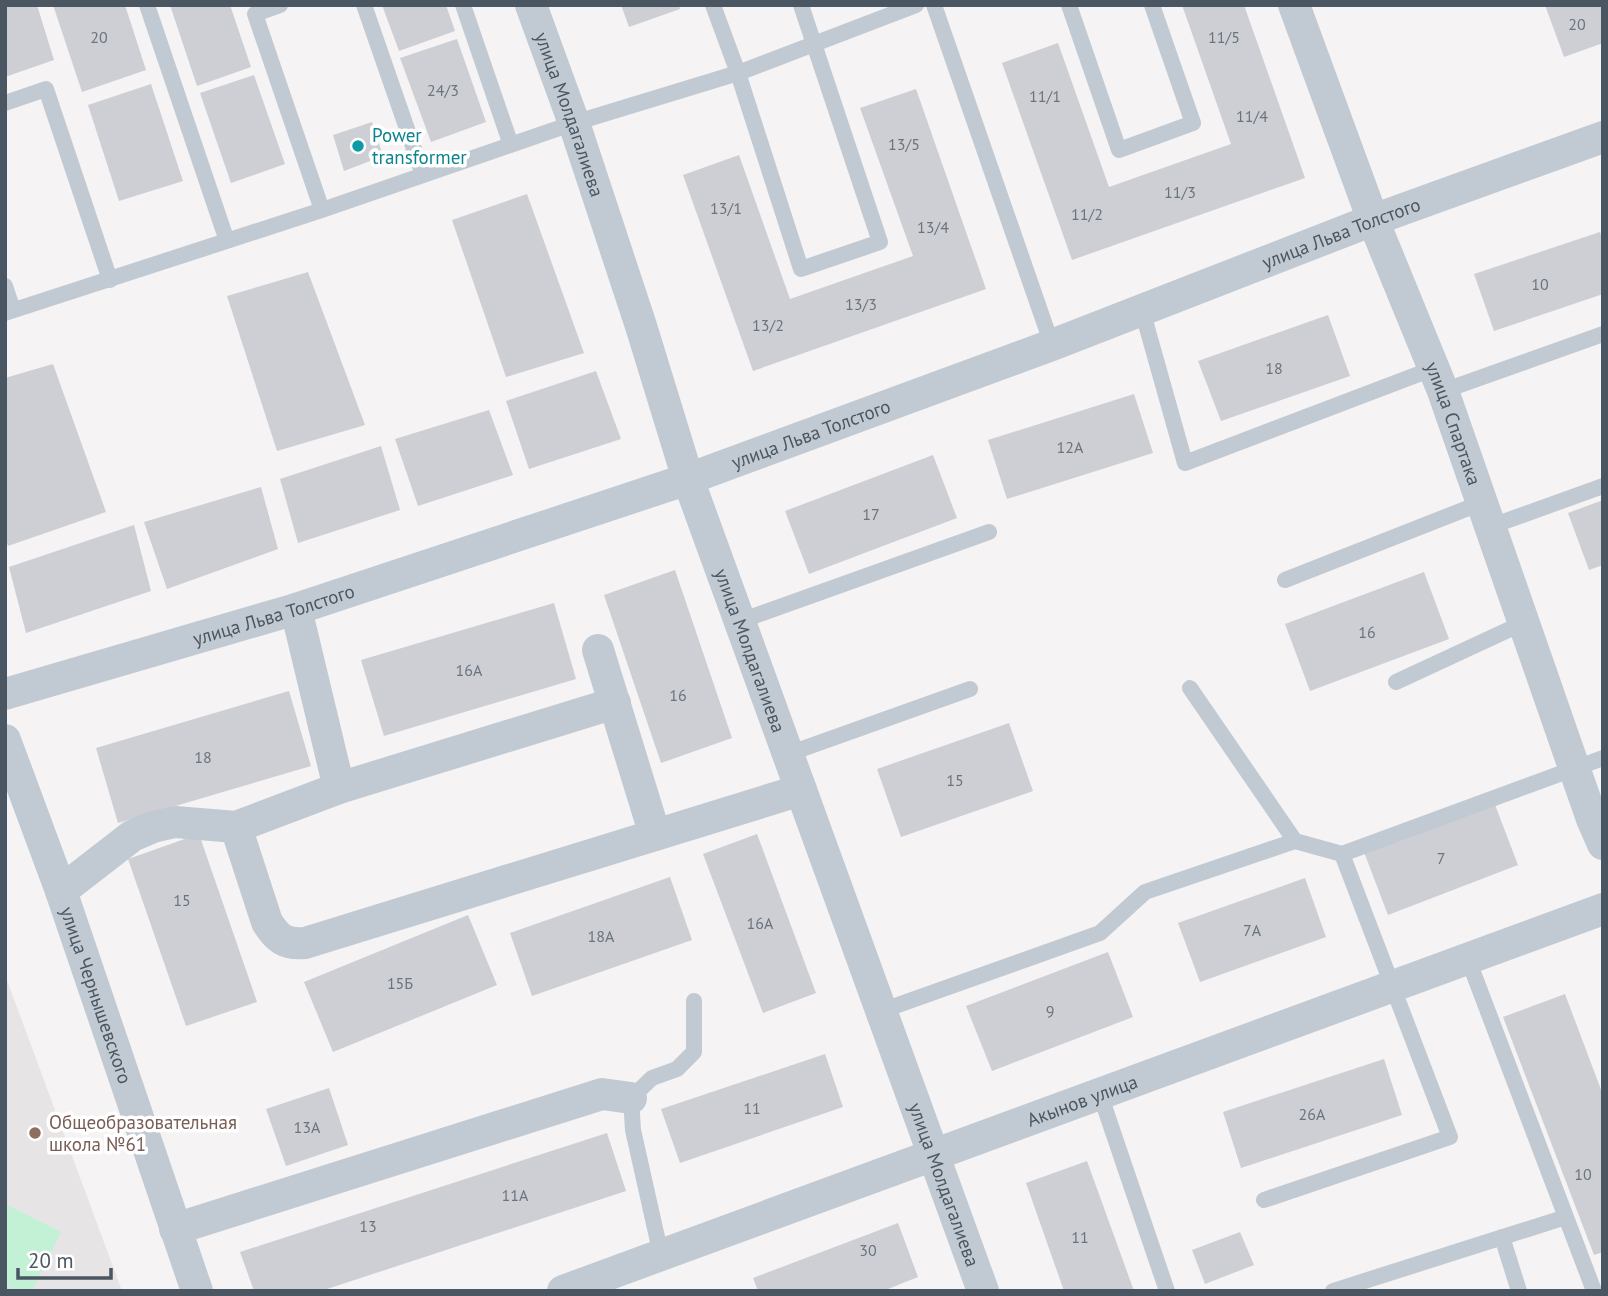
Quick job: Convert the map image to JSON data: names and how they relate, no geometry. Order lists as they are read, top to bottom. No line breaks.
{"streets":{"street":["улица Молдагалиева","улица Льва Толстого","улица Спартака","улица Чернышевского","Акынов улица"]},"crossings":[["улица Молдагалиева","улица Льва Толстого"],["улица Молдагалиева","Акынов улица"],["улица Льва Толстого","улица Спартака"]],"places":["Power transformer","Общеобразовательная школа №61"],"house_numbers":["20","20","11/5","24/3","11/1","11/4","13/5","11/3","13/1","11/2","13/4","10","13/3","13/2","18","12А","17","16","16А","16","18","15","7","15","16А","7А","18А","15Б","9","11","26А","13А","10","11А","13","11","30"],"scale_bar":"20 m"}
